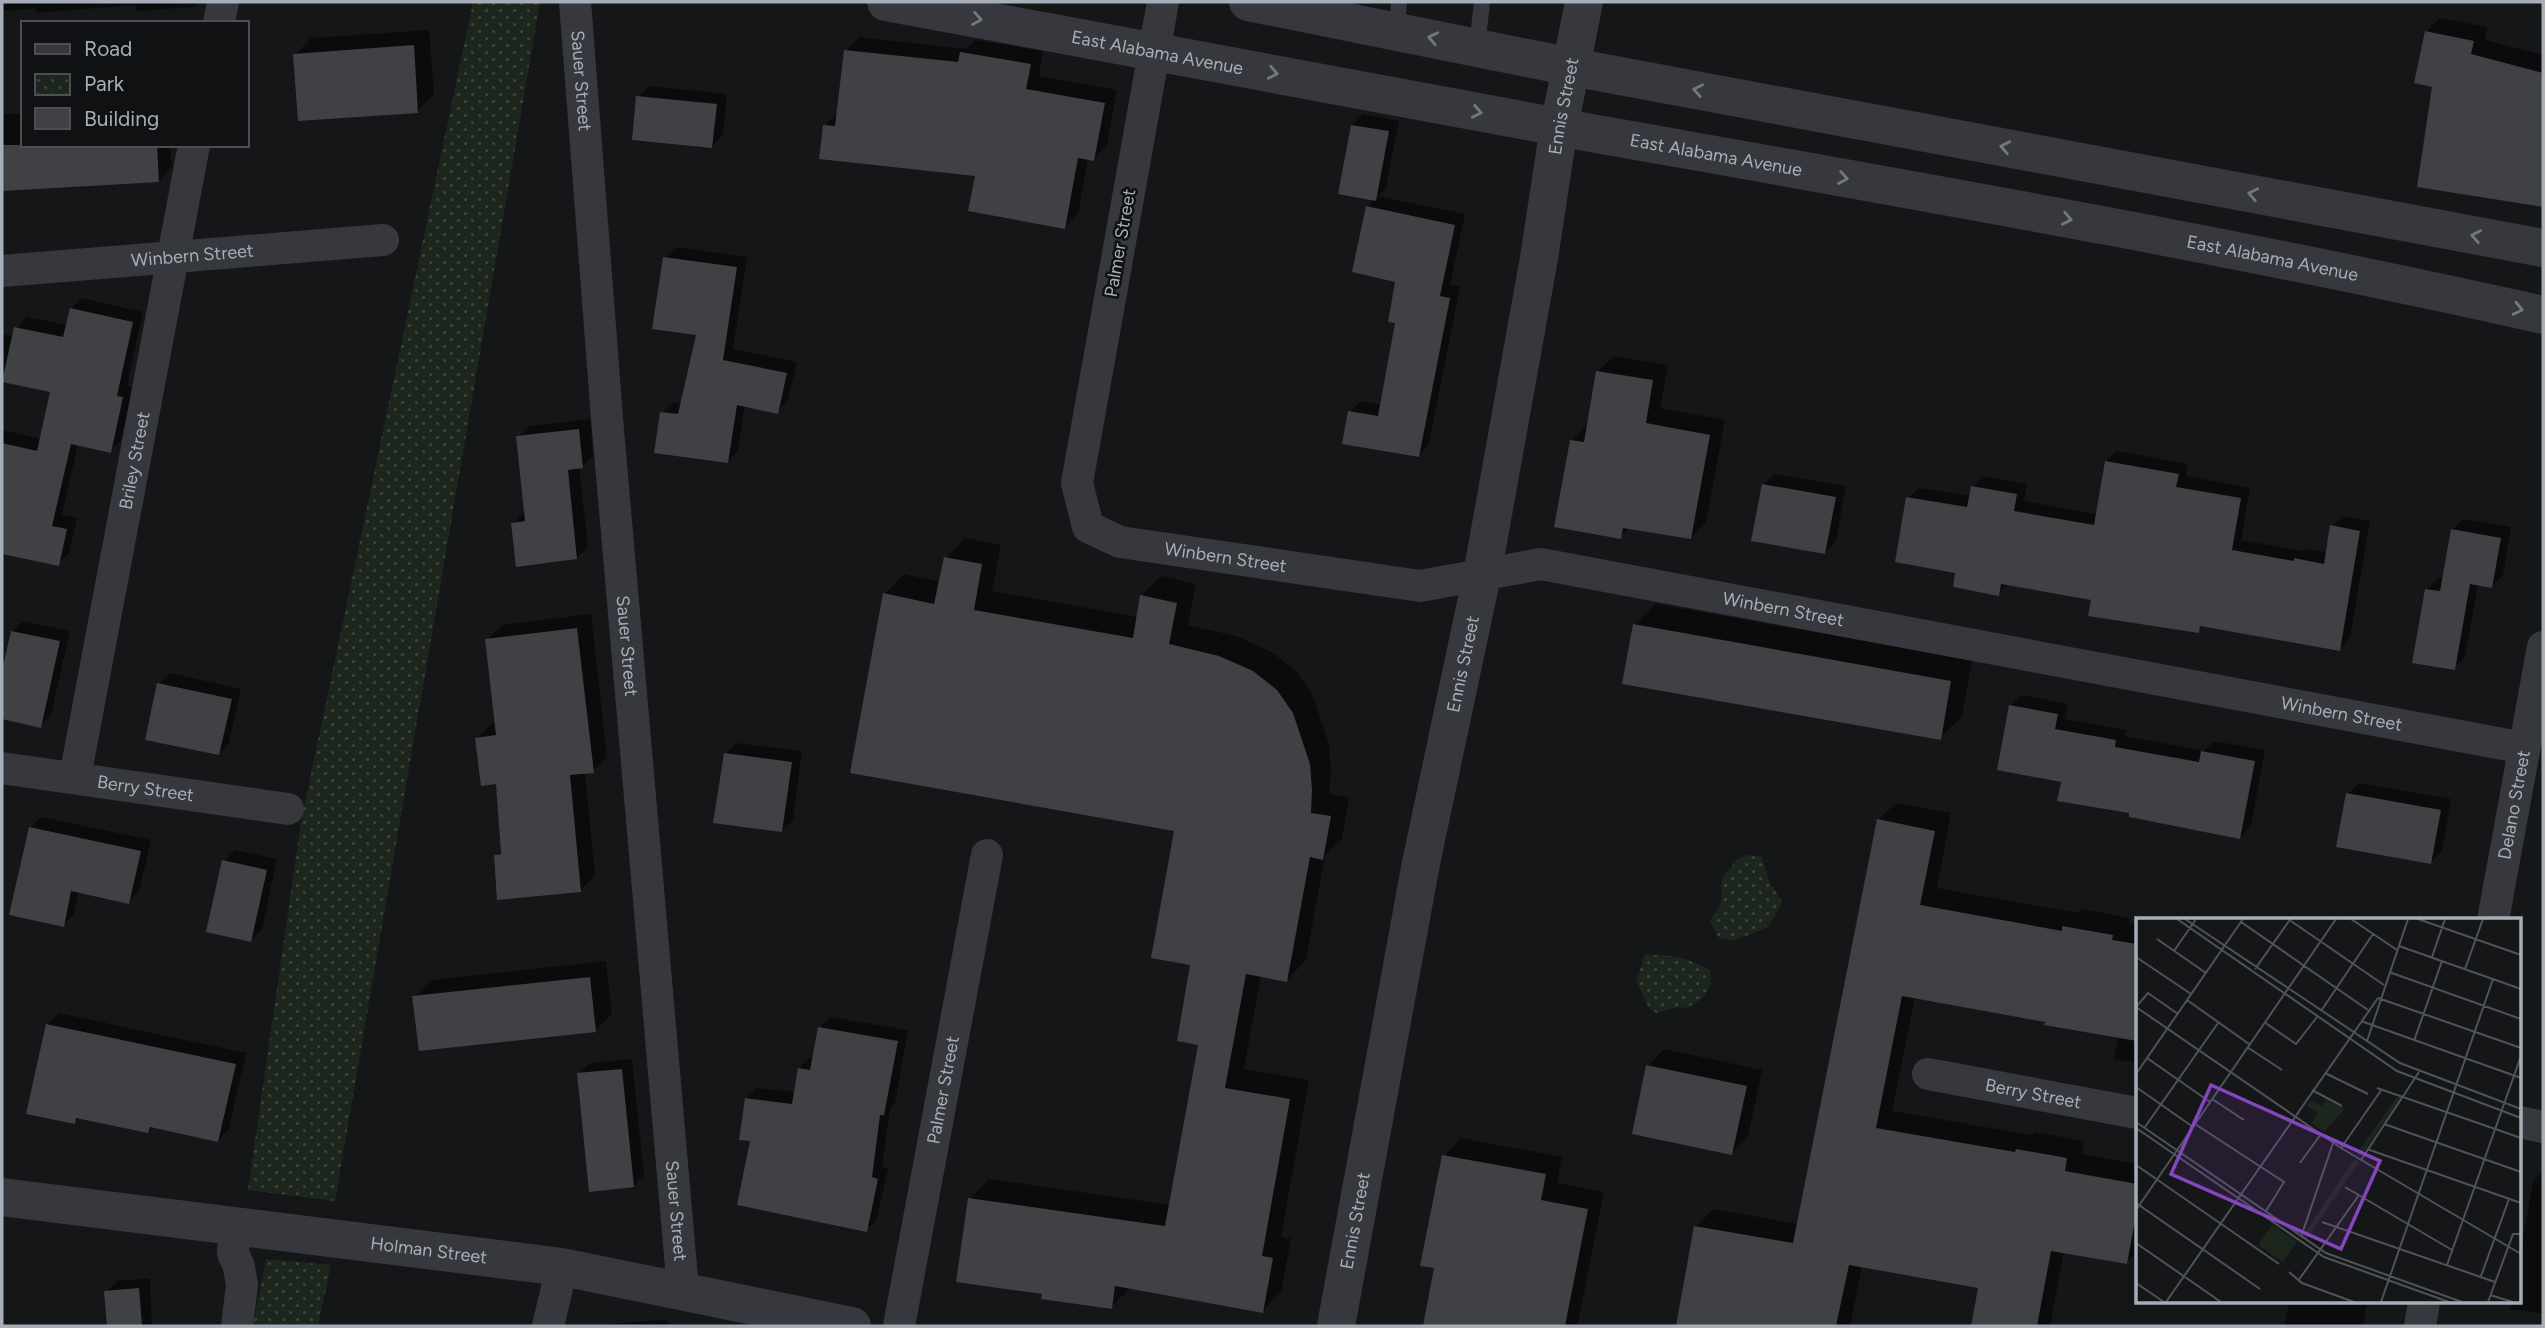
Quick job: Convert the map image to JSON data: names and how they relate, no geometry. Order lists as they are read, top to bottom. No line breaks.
{"streets":{"street":["East Alabama Avenue","Sauer Street","Ennis Street","Palmer Street","Winbern Street","Briley Street","Berry Street","Delano Street","Holman Street"]},"crossings":[["East Alabama Avenue","Ennis Street"],["East Alabama Avenue","Palmer Street"],["Sauer Street","Holman Street"],["Ennis Street","Winbern Street"],["Palmer Street","Winbern Street"],["Winbern Street","Briley Street"],["Winbern Street","Delano Street"],["Briley Street","Berry Street"]],"legend":["Road","Park","Building"]}
